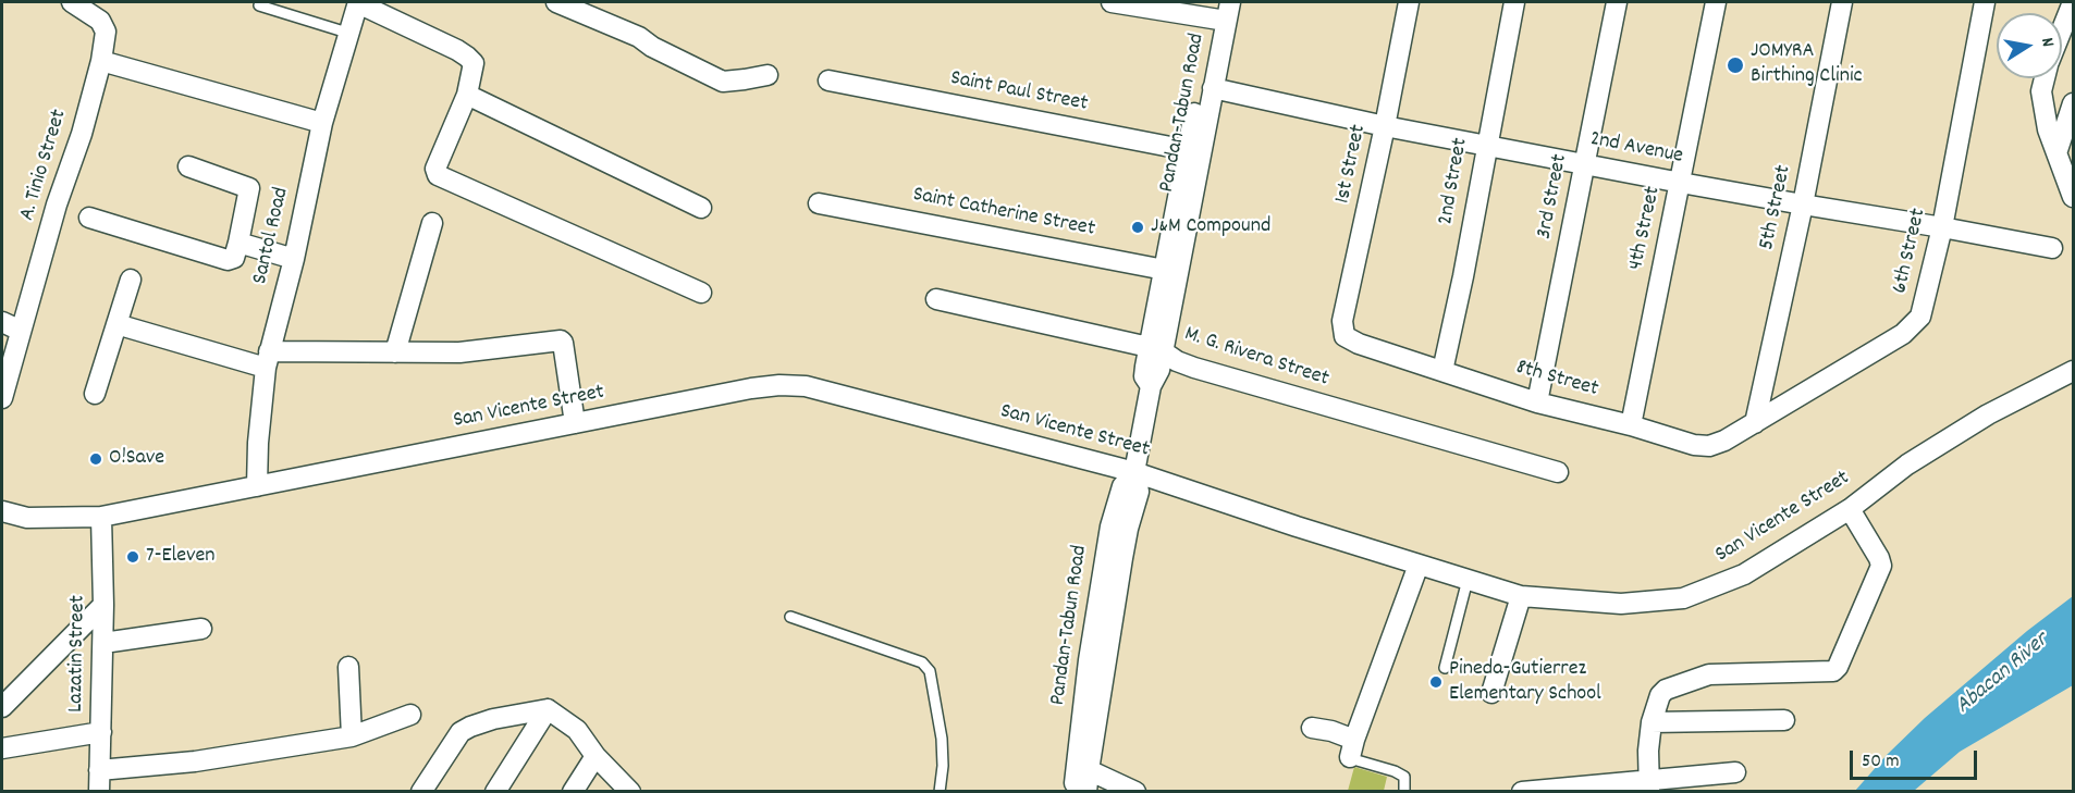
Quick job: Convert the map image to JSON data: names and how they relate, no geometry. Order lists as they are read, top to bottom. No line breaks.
{"streets":{"street":["Saint Paul Street","Pandan-Tabun Road","2nd Avenue","1st Street","A. Tinio Street","2nd Street","3rd Street","5th Street","Saint Catherine Street","4th Street","Santol Road","6th Street","M. G. Rivera Street","8th Street","San Vicente Street","Lazatin Street"]},"crossings":[["Saint Paul Street","Pandan-Tabun Road"],["Pandan-Tabun Road","2nd Avenue"],["Pandan-Tabun Road","Saint Catherine Street"],["Pandan-Tabun Road","M. G. Rivera Street"],["Pandan-Tabun Road","San Vicente Street"],["2nd Avenue","1st Street"],["2nd Avenue","2nd Street"],["2nd Avenue","3rd Street"],["2nd Avenue","5th Street"],["2nd Avenue","4th Street"],["2nd Avenue","6th Street"],["1st Street","8th Street"],["2nd Street","8th Street"],["3rd Street","8th Street"],["5th Street","6th Street"],["5th Street","8th Street"],["4th Street","8th Street"],["Santol Road","San Vicente Street"],["6th Street","8th Street"],["San Vicente Street","Lazatin Street"]],"water":["Abacan River"],"places":["JOMYRA Birthing Clinic","J&M Compound","O!Save","7-Eleven","Pineda-Gutierrez Elementary School"],"scale_bar":"50 m","north":"right"}
